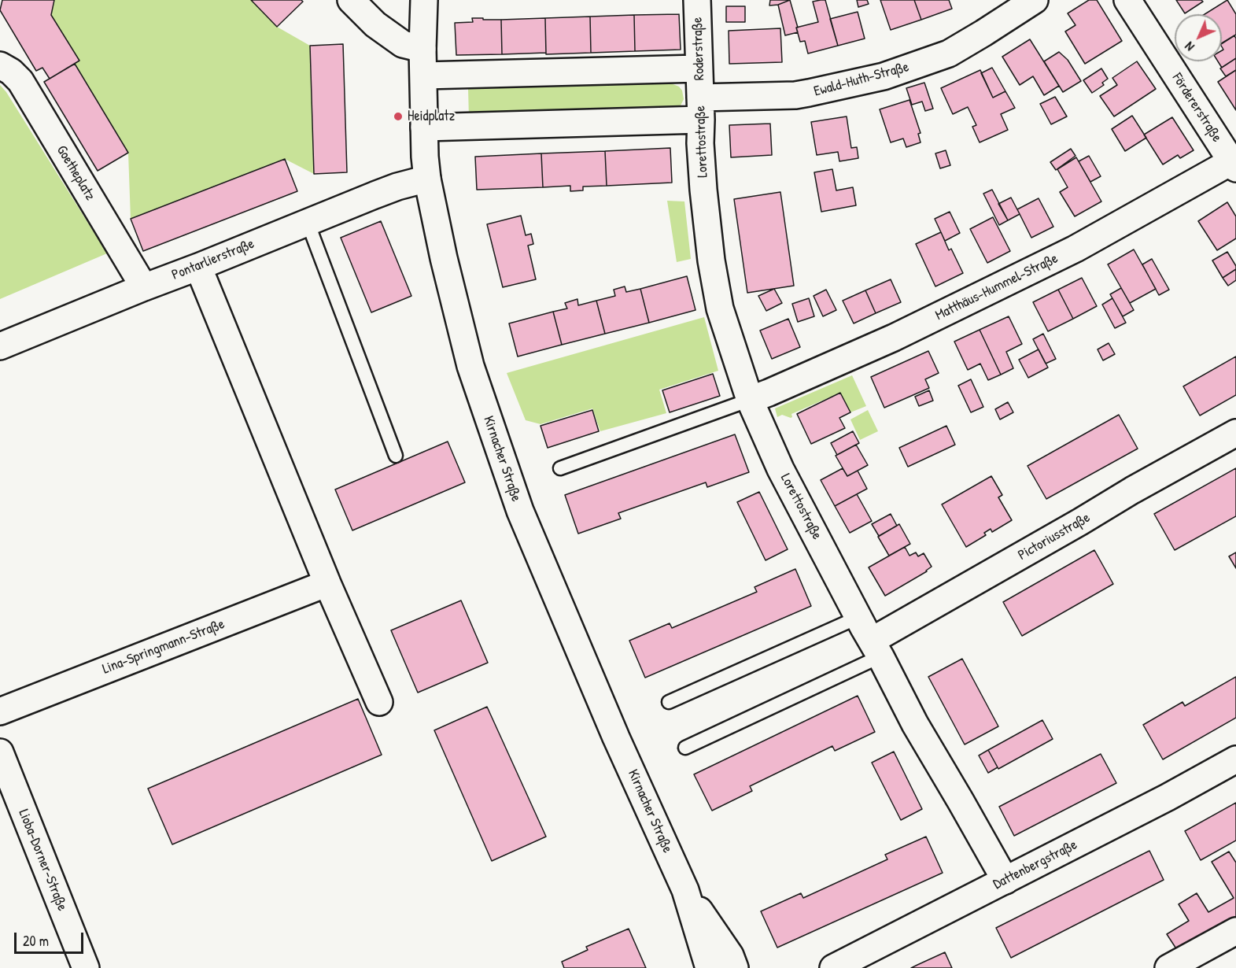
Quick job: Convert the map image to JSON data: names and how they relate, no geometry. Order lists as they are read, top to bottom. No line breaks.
{"streets":{"street":["Roderstraße","Ewald-Huth-Straße","Fördererstraße","Lorettostraße","Goetheplatz","Pontarlierstraße","Matthäus-Hummel-Straße","Kirnacher Straße","Pictoriusstraße","Lina-Springmann-Straße","Lioba-Dorner-Straße","Dattenbergstraße"]},"crossings":[["Roderstraße","Ewald-Huth-Straße"],["Roderstraße","Lorettostraße"],["Ewald-Huth-Straße","Lorettostraße"],["Fördererstraße","Matthäus-Hummel-Straße"],["Lorettostraße","Matthäus-Hummel-Straße"],["Lorettostraße","Pictoriusstraße"],["Lorettostraße","Dattenbergstraße"],["Goetheplatz","Pontarlierstraße"],["Pontarlierstraße","Kirnacher Straße"]],"places":["Heidplatz"],"scale_bar":"20 m","north":"bottom left"}
